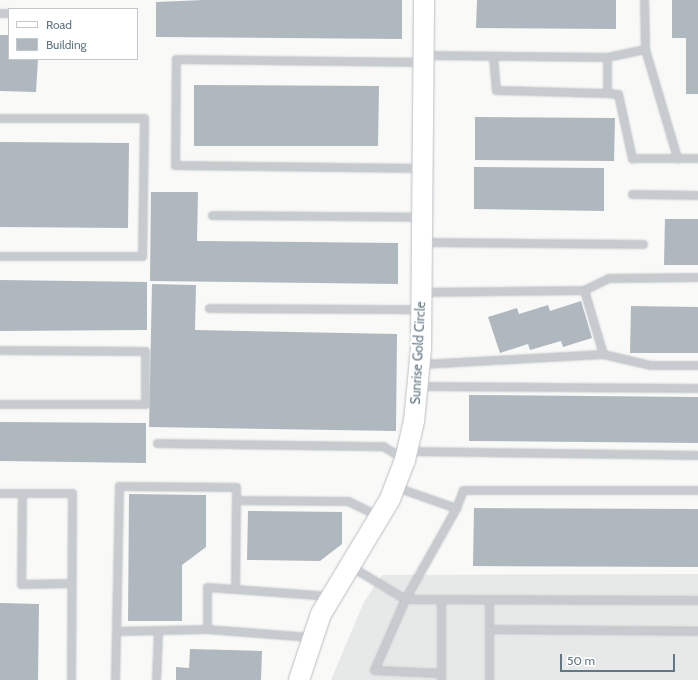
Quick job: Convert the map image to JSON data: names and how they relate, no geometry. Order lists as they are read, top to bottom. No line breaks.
{"streets":{"street":["Sunrise Gold Circle"]},"legend":["Road","Building"],"scale_bar":"50 m"}
